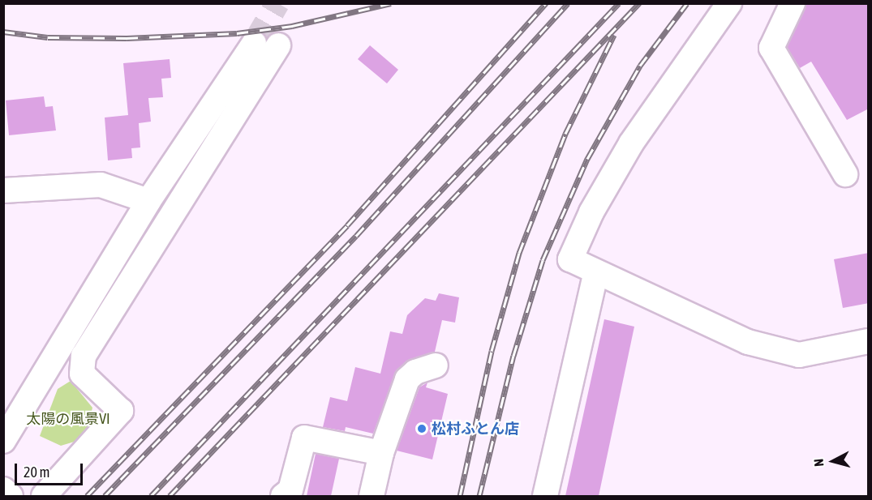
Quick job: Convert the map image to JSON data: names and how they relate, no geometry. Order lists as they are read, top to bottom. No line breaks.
{"parks":["太陽の風景VI"],"places":["松村ふとん店"],"scale_bar":"20 m","north":"left"}
